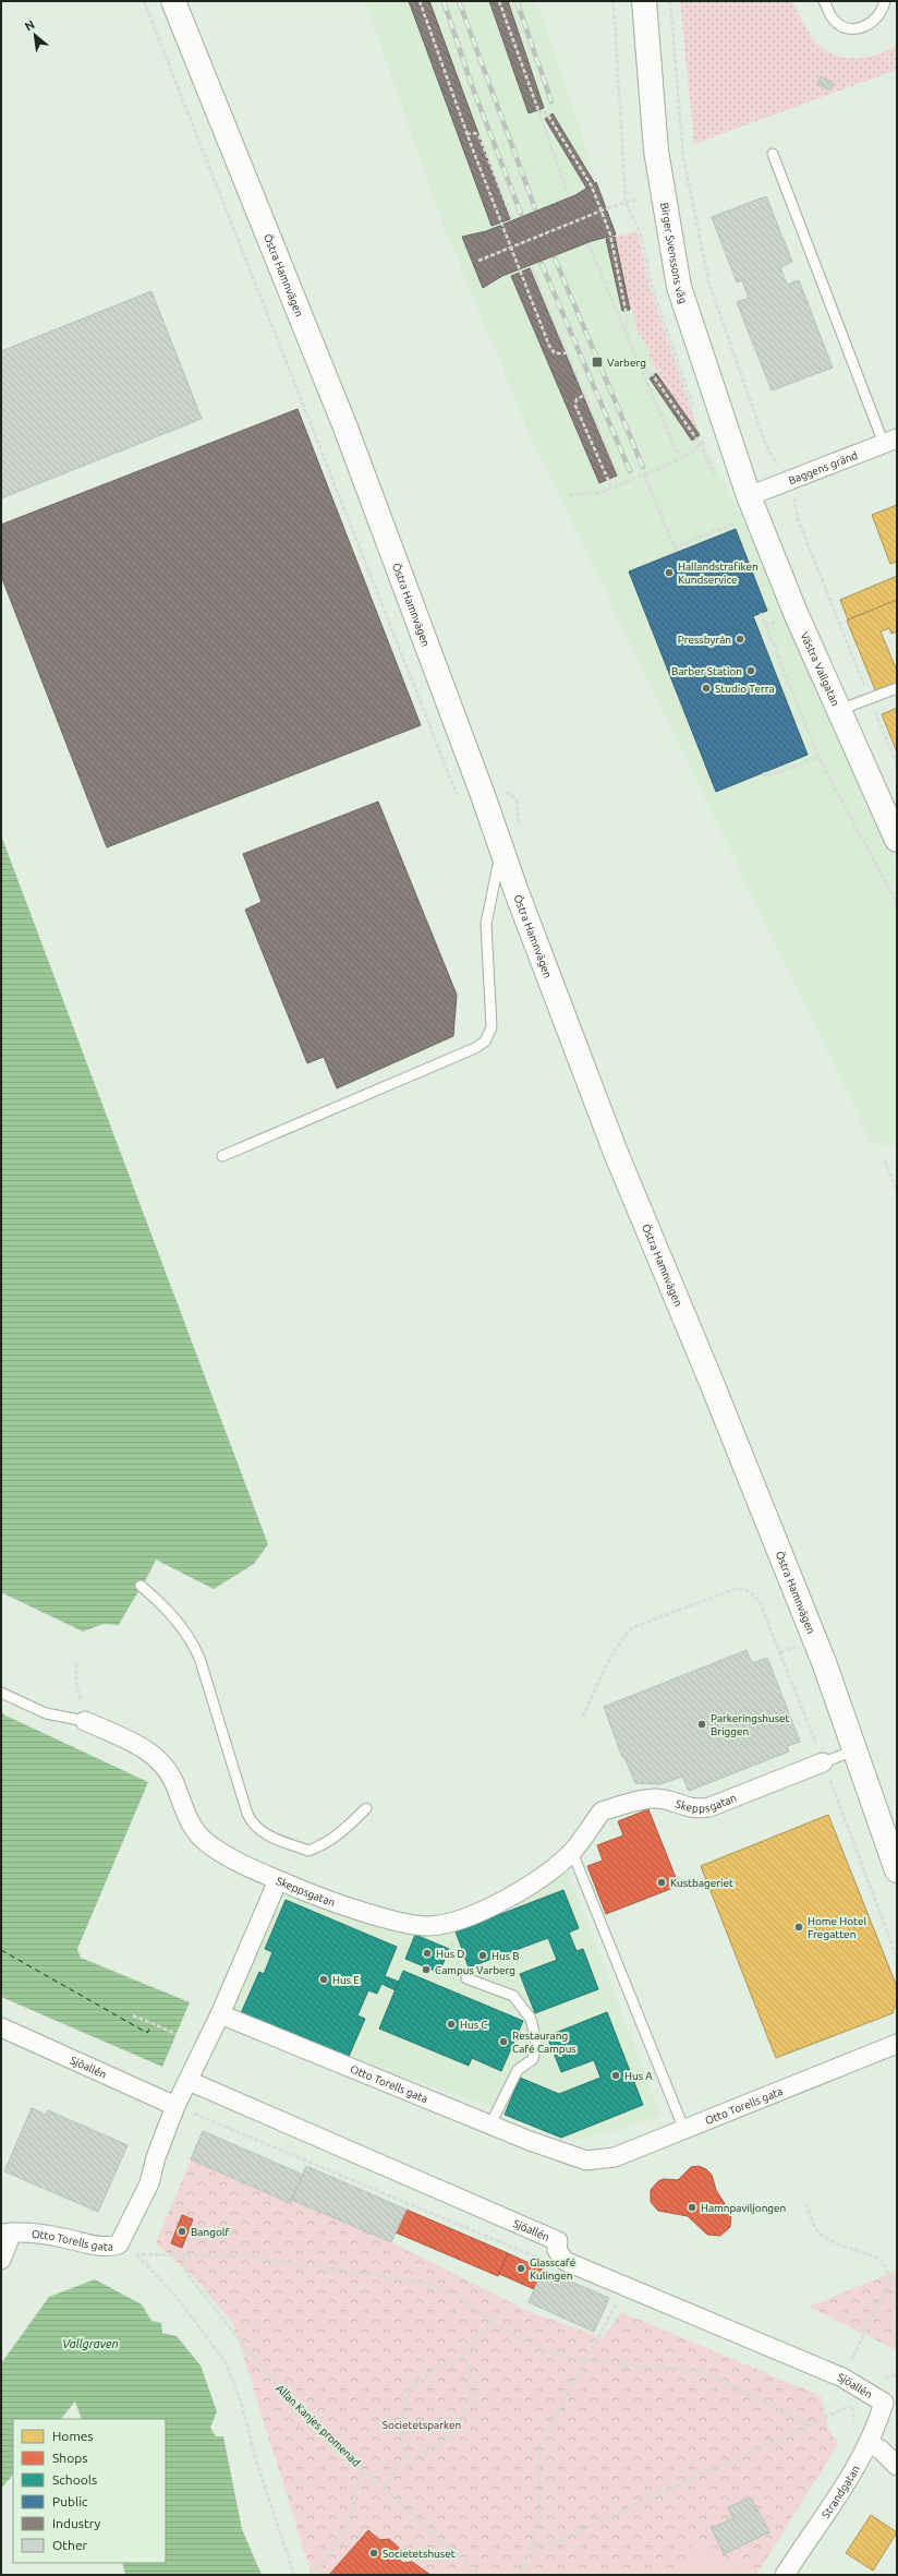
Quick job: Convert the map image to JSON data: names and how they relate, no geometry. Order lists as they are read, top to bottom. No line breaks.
{"streets":{"street":["Birger Svenssons väg","Östra Hamnvägen","Baggens gränd","Västra Vallgatan","Skeppsgatan","Sjöallén","Otto Torells gata","Strandgatan"],"path":["Allan Kanjes promenad"]},"crossings":[["Birger Svenssons väg","Baggens gränd"],["Birger Svenssons väg","Västra Vallgatan"],["Östra Hamnvägen","Skeppsgatan"],["Baggens gränd","Västra Vallgatan"],["Sjöallén","Otto Torells gata"],["Sjöallén","Strandgatan"]],"water":["Vallgraven"],"parks":["Societetsparken"],"places":{"transit":["Varberg"],"other":["Hallandstrafiken Kundservice","Pressbyrån","Barber Station","Studio Terra","Parkeringshuset Briggen","Kustbageriet","Home Hotel Fregatten","Hus D","Hus B","Campus Varberg","Hus E","Hus C","Restaurang Café Campus","Hus A","Hamnpaviljongen","Bangolf","Glasscafé Kulingen","Societetshuset"]},"legend":["Homes","Shops","Schools","Public","Industry","Other"],"north":"top left"}
